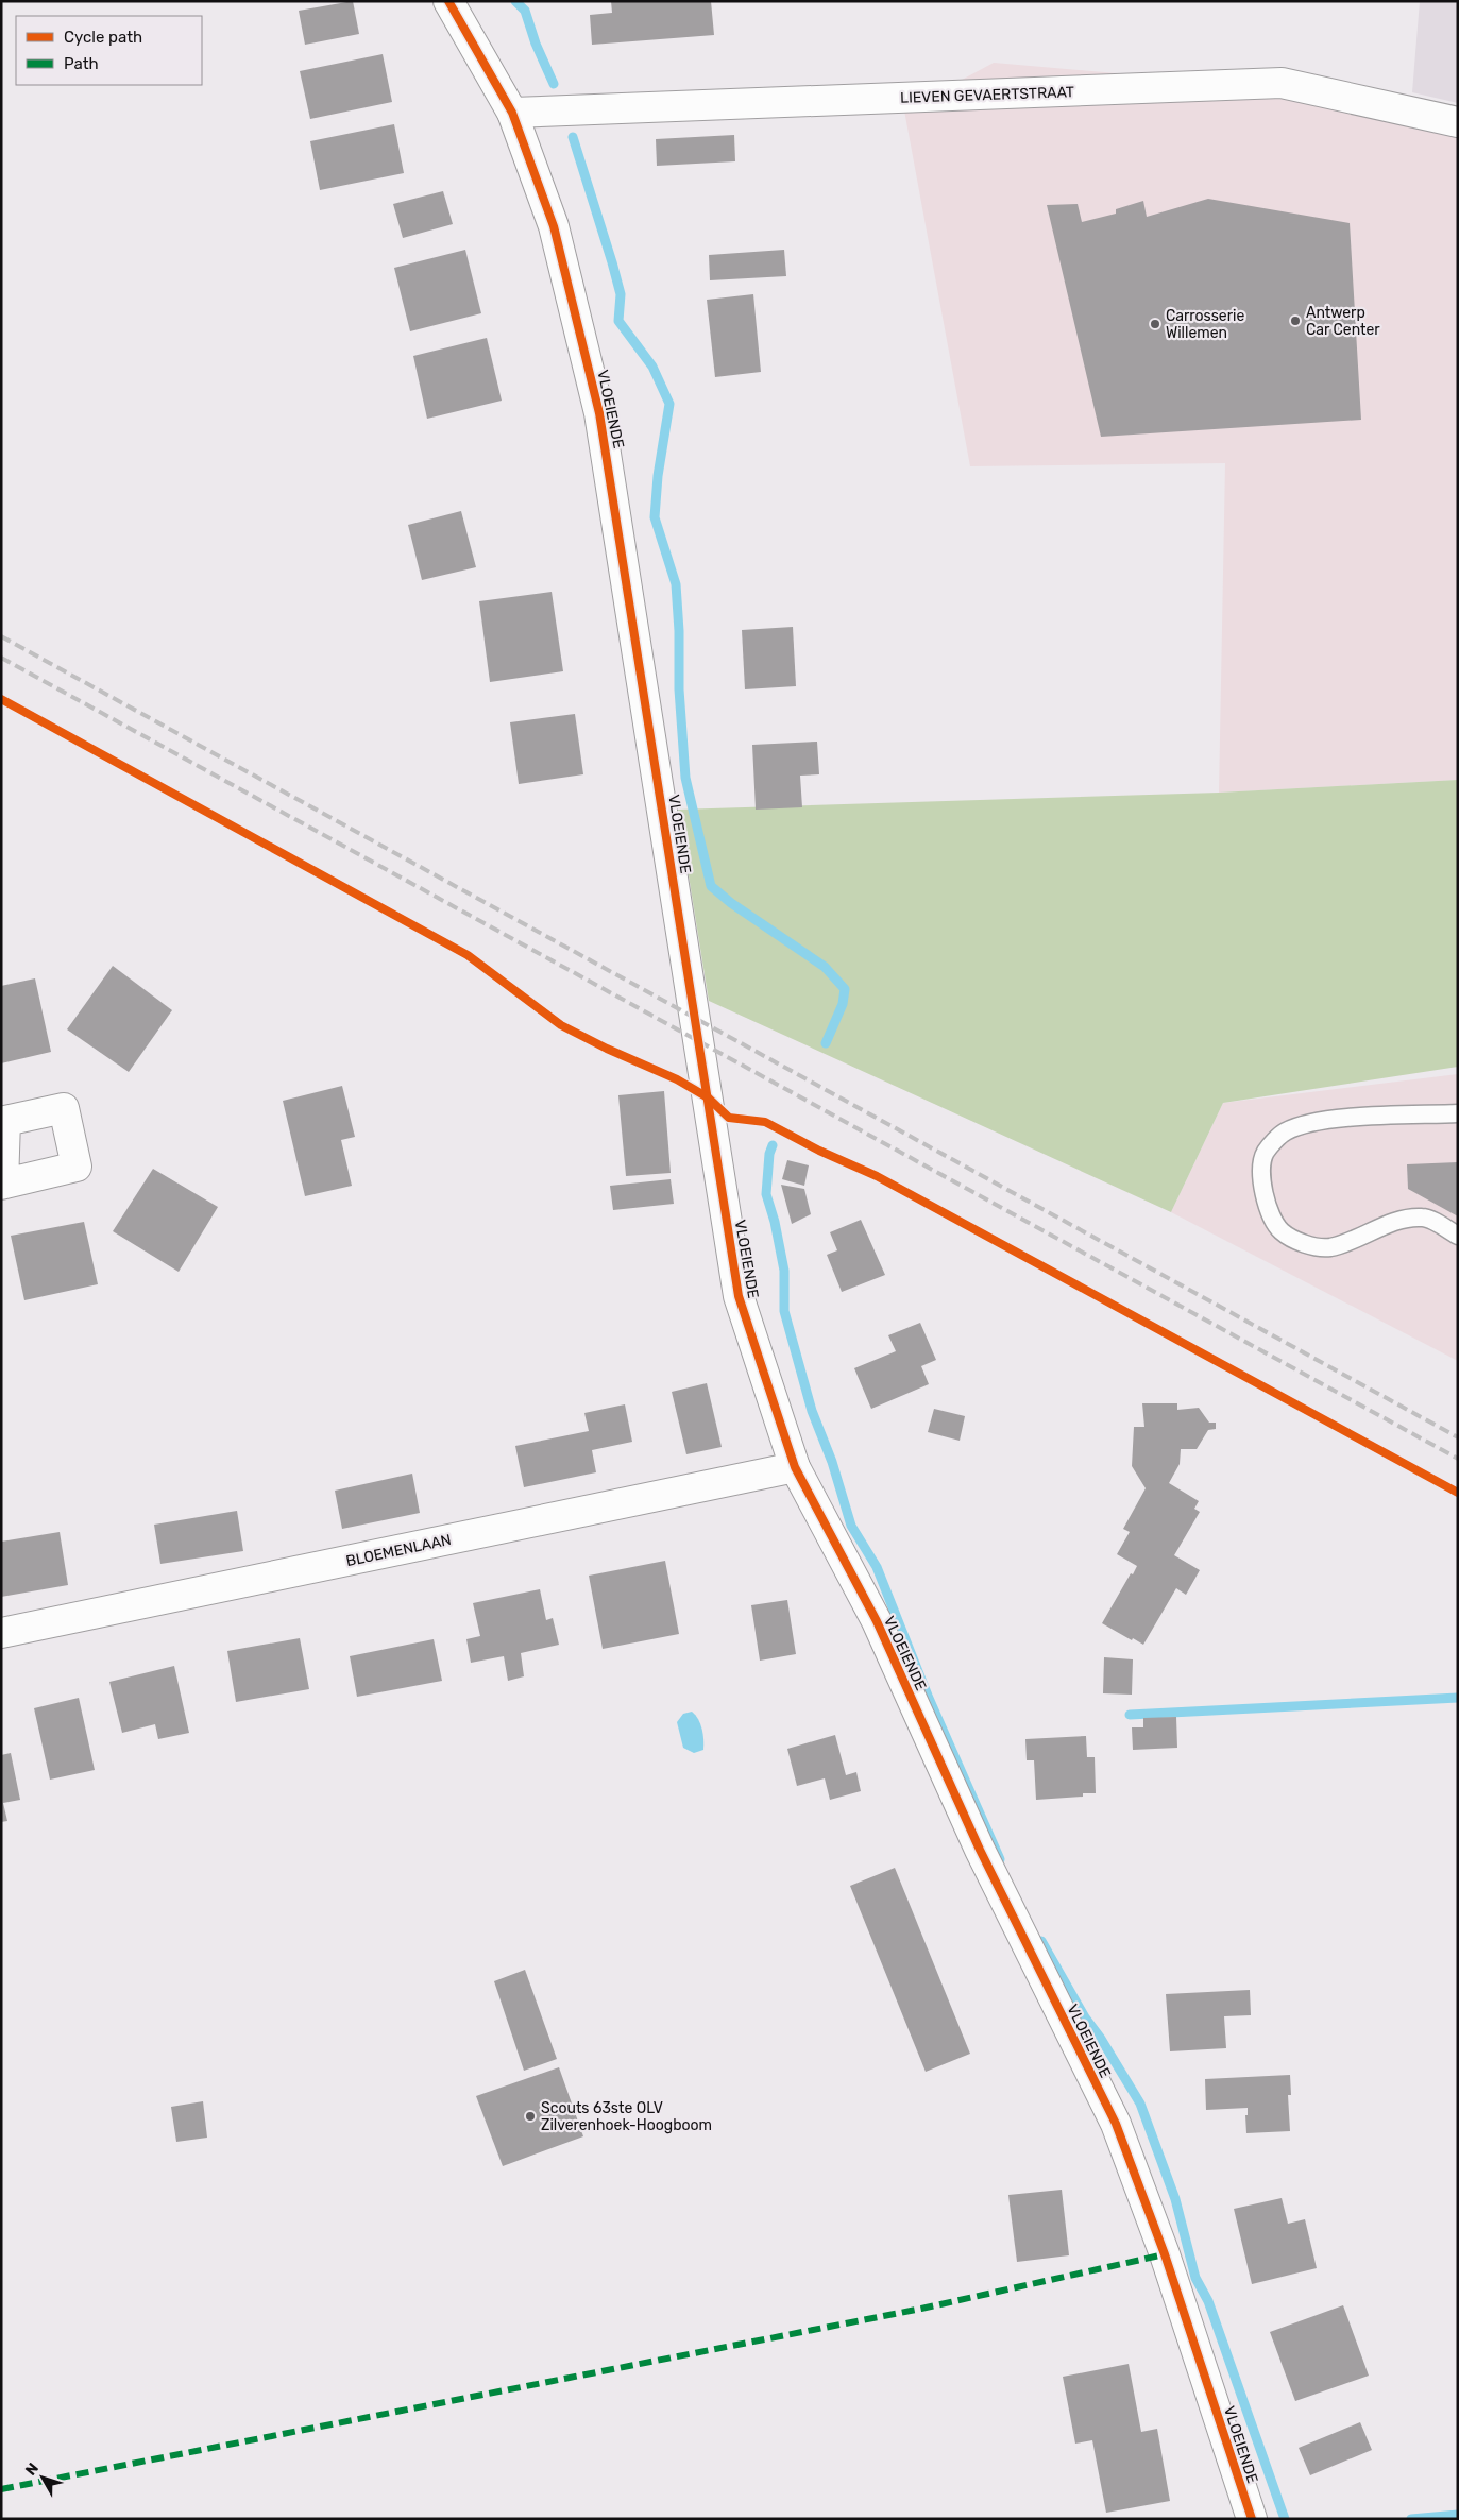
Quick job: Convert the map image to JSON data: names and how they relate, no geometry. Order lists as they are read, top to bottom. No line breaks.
{"streets":{"street":["LIEVEN GEVAERTSTRAAT","VLOEIENDE","BLOEMENLAAN"]},"crossings":[["LIEVEN GEVAERTSTRAAT","VLOEIENDE"],["VLOEIENDE","BLOEMENLAAN"]],"places":["Antwerp Car Center","Carrosserie Willemen","Scouts 63ste OLV Zilverenhoek-Hoogboom"],"legend":["Cycle path","Path"],"north":"top left"}
